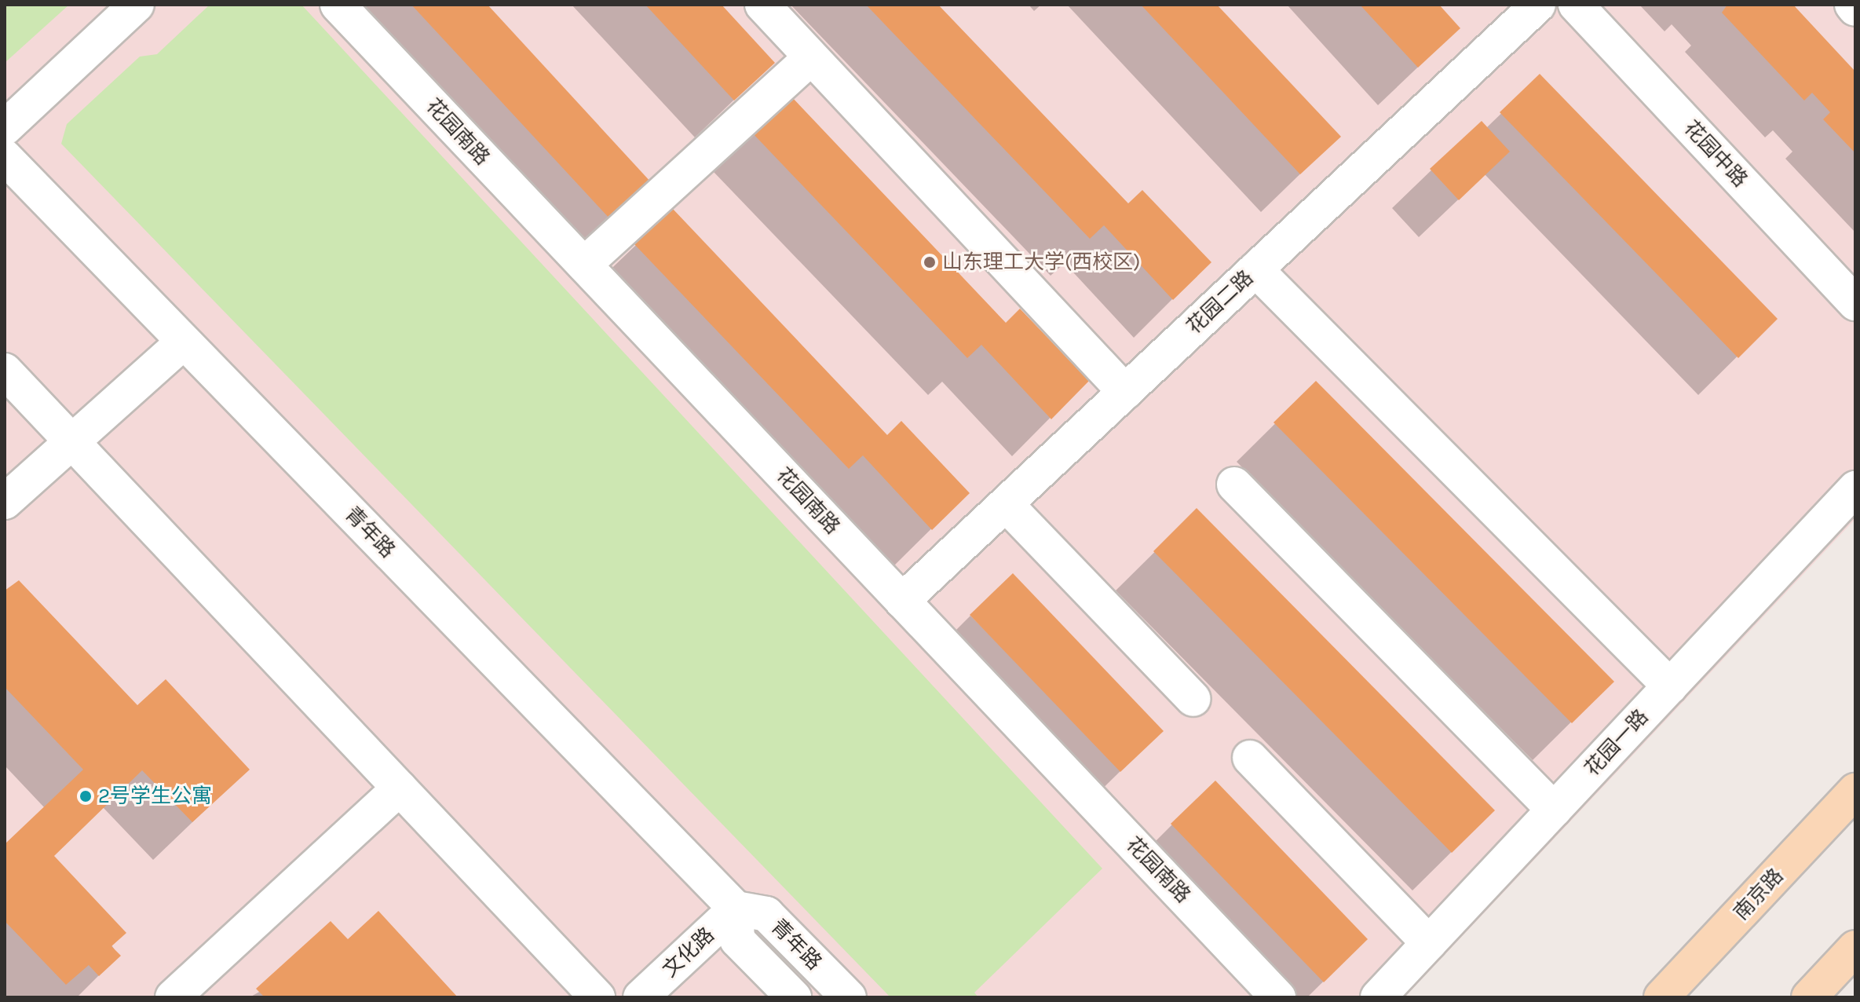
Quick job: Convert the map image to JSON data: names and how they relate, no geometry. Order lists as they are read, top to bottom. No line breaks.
{"streets":{"main road":["南京路"],"street":["花园南路","花园中路","花园二路","青年路","花园一路","文化路"]},"crossings":[["花园南路","花园二路"],["青年路","文化路"]],"places":["山东理工大学(西校区)","2号学生公寓"]}
